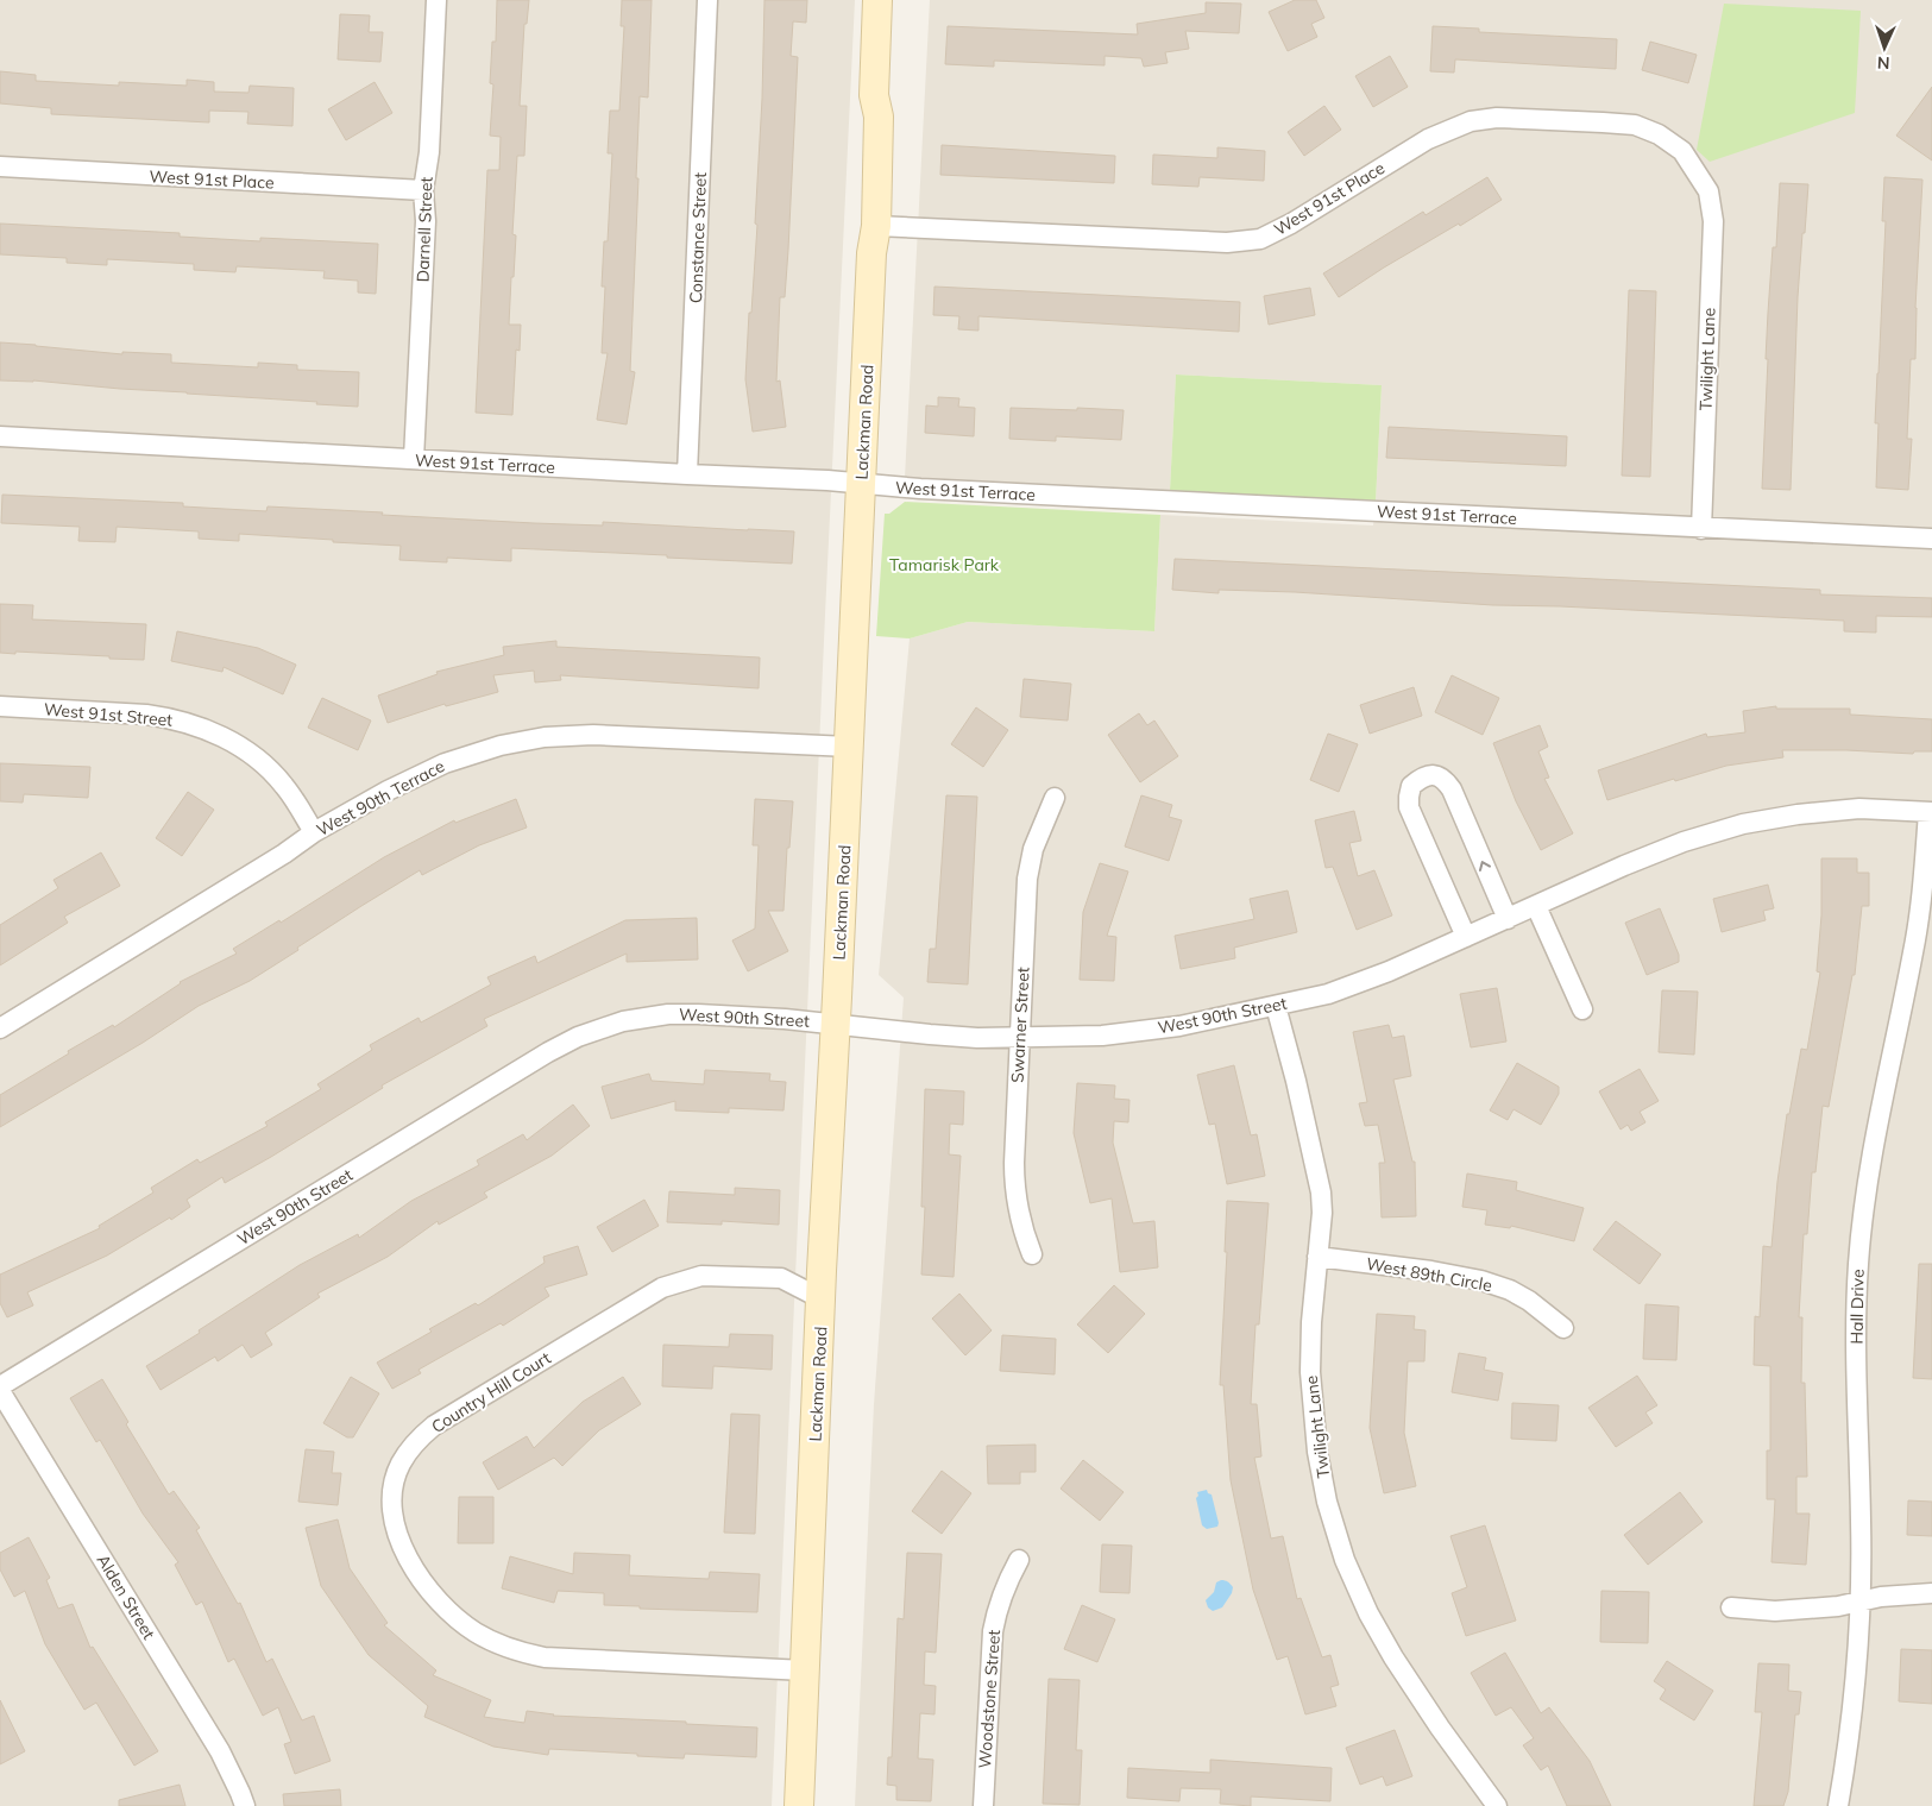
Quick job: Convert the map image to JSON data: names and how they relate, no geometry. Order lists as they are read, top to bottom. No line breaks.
{"streets":{"main road":["Lackman Road"],"street":["West 91st Place","Darnell Street","Constance Street","Twilight Lane","West 91st Terrace","West 91st Street","West 90th Terrace","West 90th Street","Swarner Street","West 89th Circle","Hall Drive","Country Hill Court","Alden Street","Woodstone Street"]},"crossings":[["West 91st Place","Darnell Street"],["West 91st Place","Twilight Lane"],["West 91st Place","Lackman Road"],["Darnell Street","West 91st Terrace"],["Constance Street","West 91st Terrace"],["Twilight Lane","West 91st Terrace"],["Twilight Lane","West 90th Street"],["Twilight Lane","West 89th Circle"],["Lackman Road","West 91st Terrace"],["Lackman Road","West 90th Terrace"],["Lackman Road","West 90th Street"],["Lackman Road","Country Hill Court"],["West 91st Street","West 90th Terrace"],["West 90th Street","Swarner Street"],["West 90th Street","Hall Drive"],["West 90th Street","Alden Street"]],"parks":["Tamarisk Park"],"north":"bottom"}
